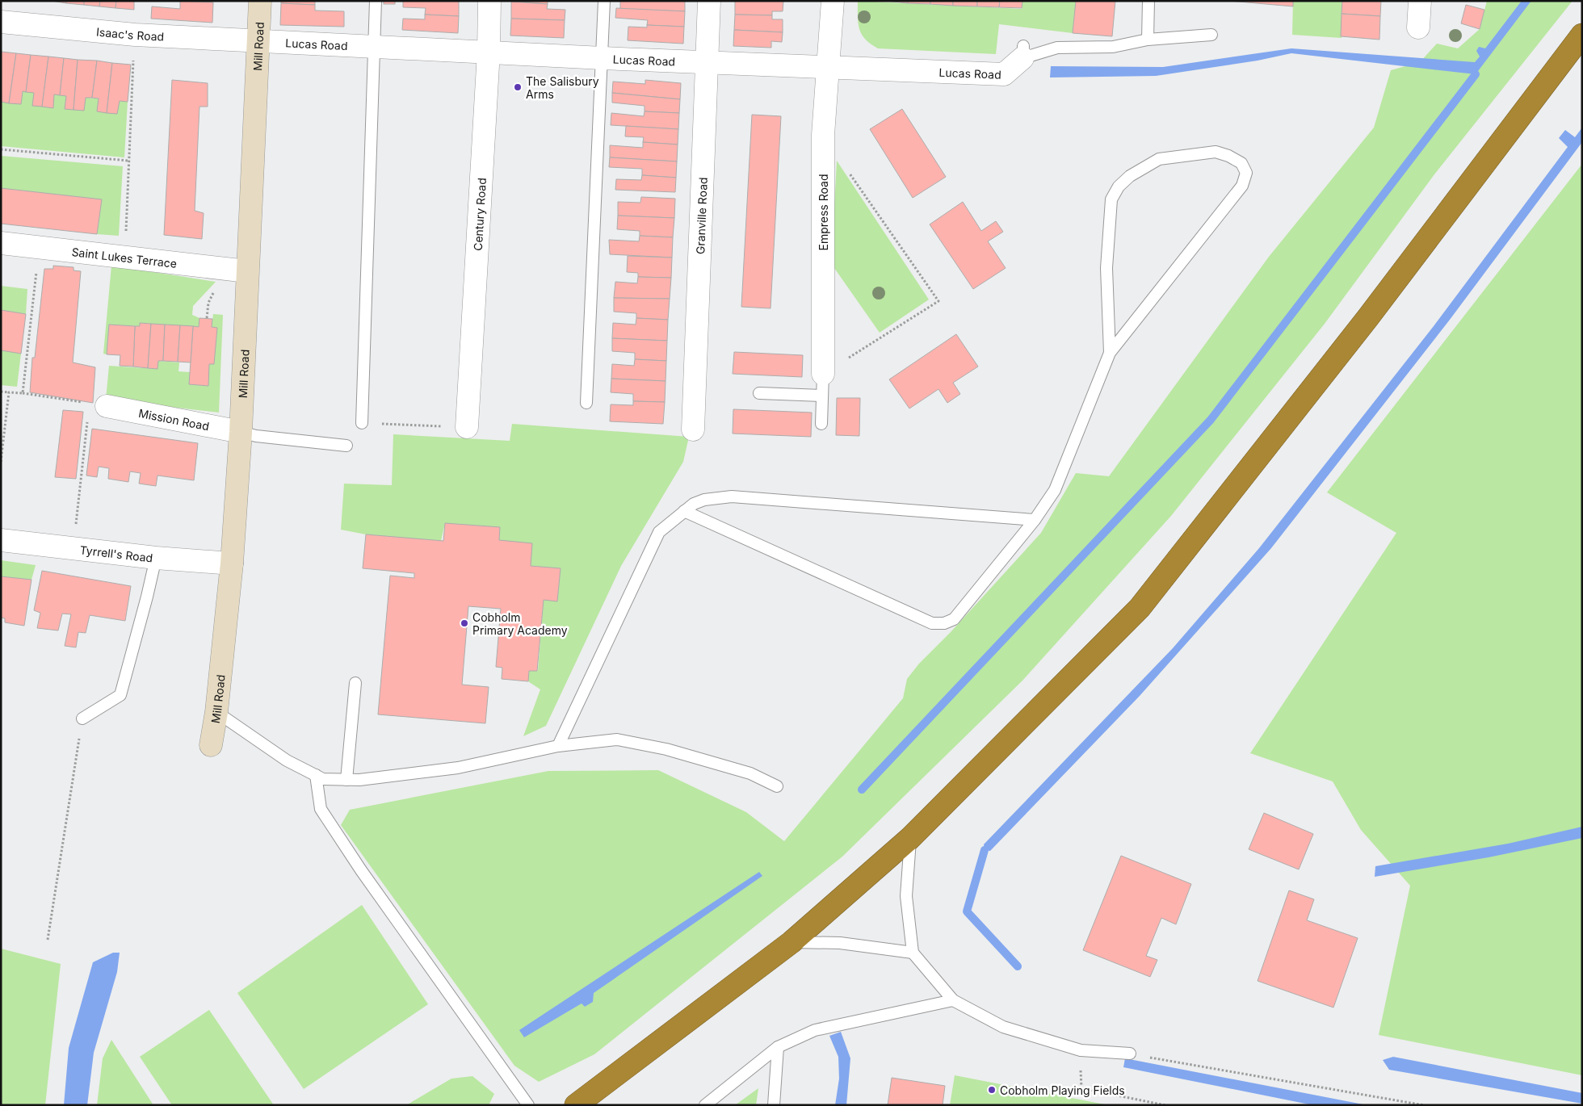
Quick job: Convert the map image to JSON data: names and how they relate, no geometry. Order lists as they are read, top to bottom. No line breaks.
{"streets":{"street":["Isaac's Road","Lucas Road","Mill Road","Empress Road","Century Road","Granville Road","Saint Lukes Terrace","Mission Road","Tyrrell's Road"]},"crossings":[["Isaac's Road","Lucas Road"],["Isaac's Road","Mill Road"],["Lucas Road","Mill Road"],["Lucas Road","Empress Road"],["Lucas Road","Century Road"],["Lucas Road","Granville Road"],["Mill Road","Saint Lukes Terrace"],["Mill Road","Mission Road"],["Mill Road","Tyrrell's Road"]],"places":["The Salisbury Arms","Cobholm Primary Academy","Cobholm Playing Fields"]}
